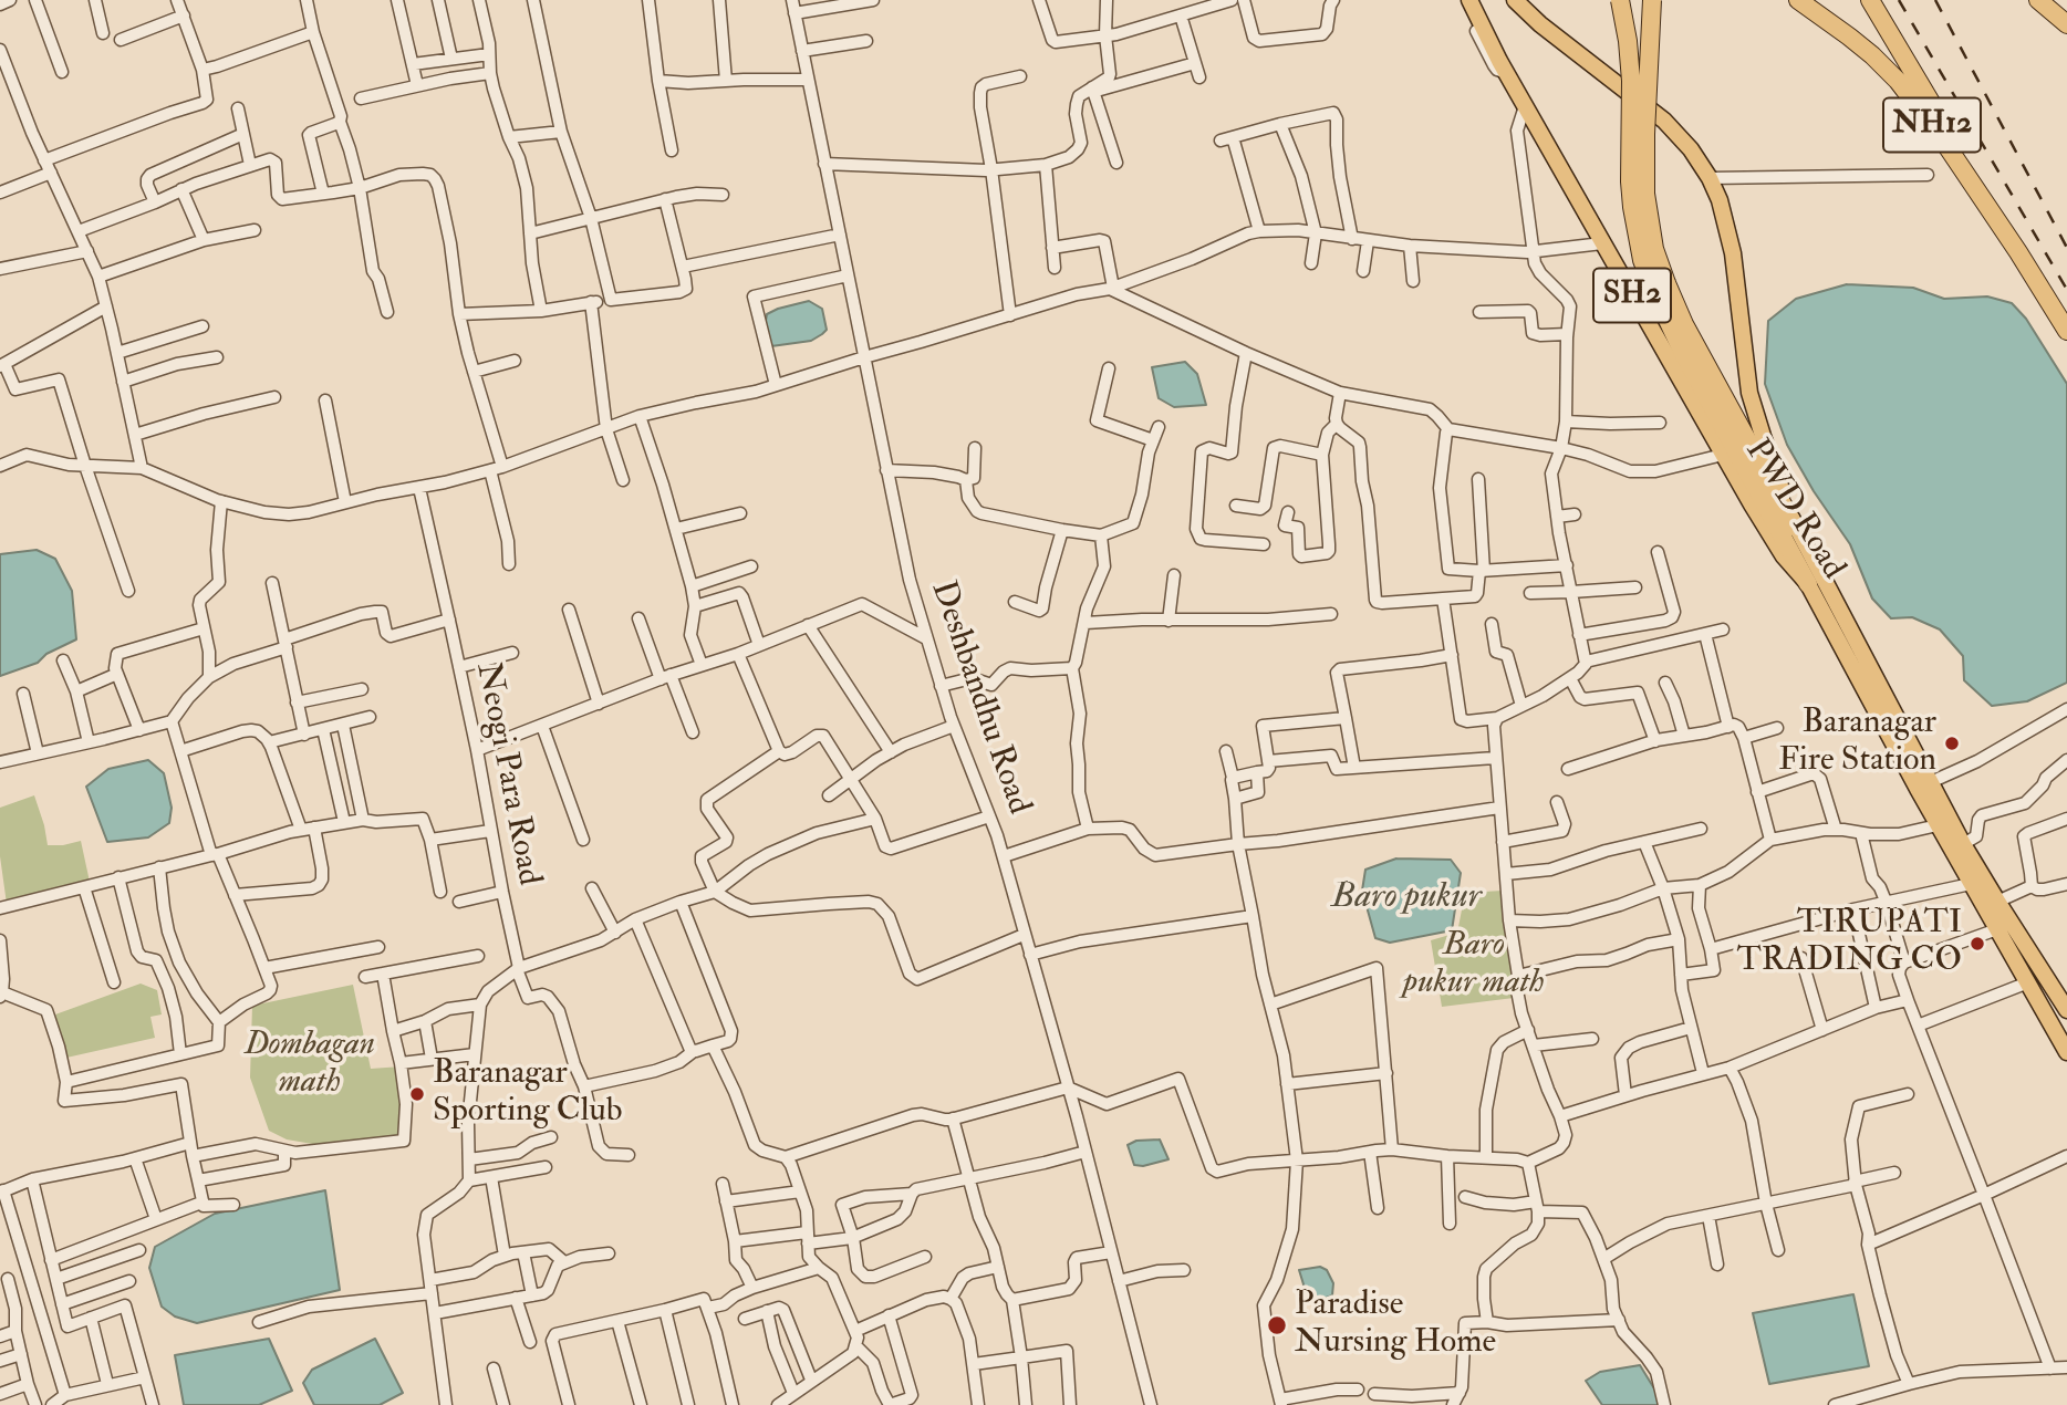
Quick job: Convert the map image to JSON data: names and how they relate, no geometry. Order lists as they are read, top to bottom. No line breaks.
{"streets":{"highway":["NH12"],"main road":["SH2","PWD Road"],"street":["Deshbandhu Road","Neogi Para Road"]},"water":["Baro pukur"],"parks":["Baro pukur math","Dombagan math"],"places":["Baranagar Fire Station","TIRUPATI TRADING CO","Baranagar Sporting Club","Paradise Nursing Home"]}
